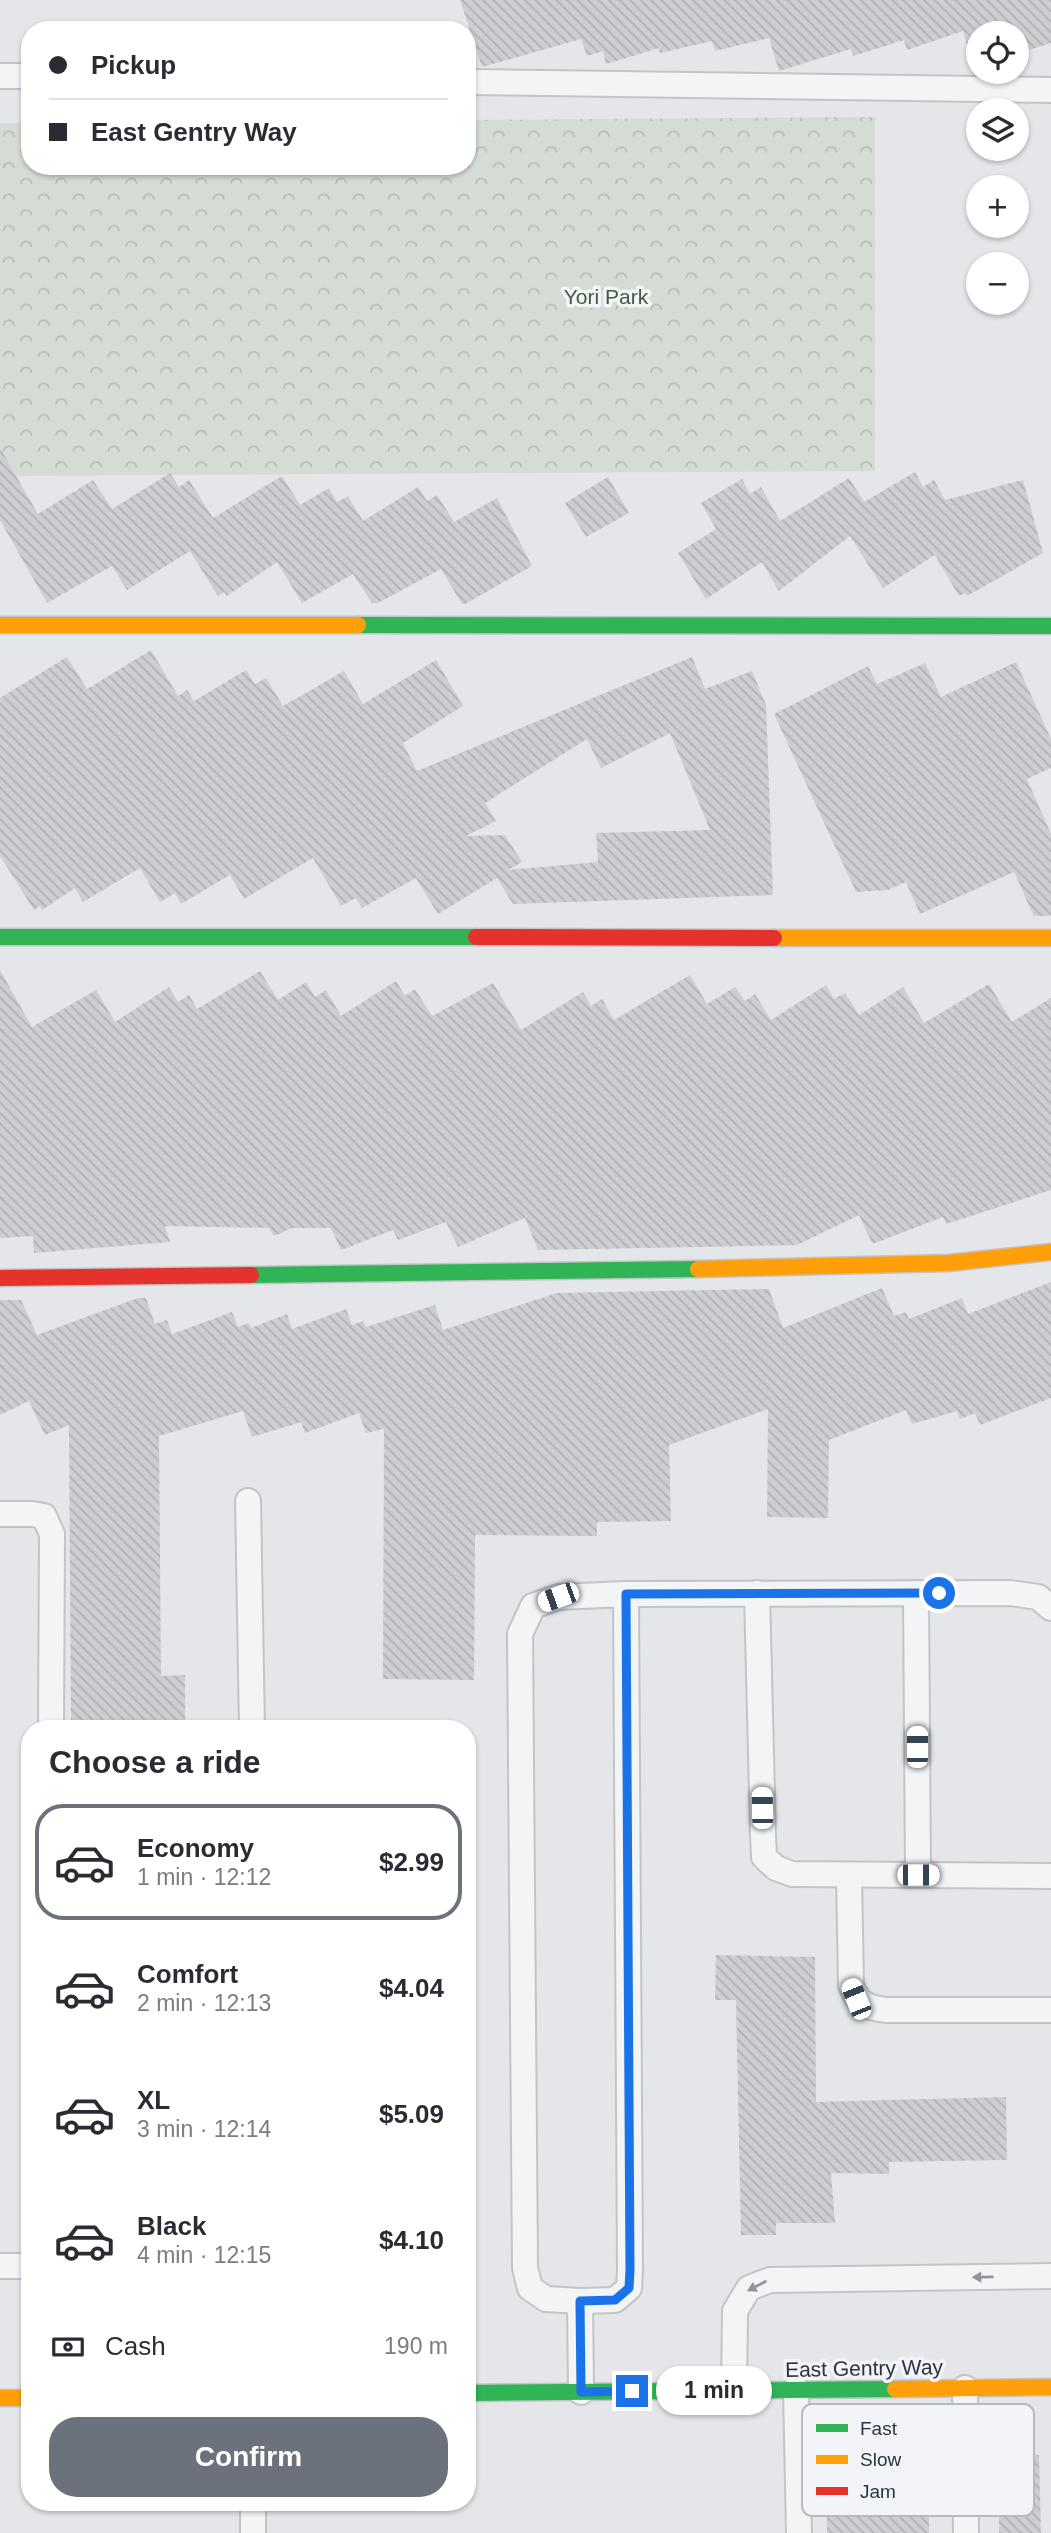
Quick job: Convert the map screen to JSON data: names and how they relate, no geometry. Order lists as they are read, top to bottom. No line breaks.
{"streets":{"street":["East Gentry Way"]},"parks":["Yori Park"],"legend":["Fast","Slow","Jam"],"page":{"map_buttons":["+","−"],"banner":["Pickup","East Gentry Way"],"heading":"Choose a ride","list":[{"name":"Economy","note":"1 min · 12:12","value":"$2.99"},{"name":"Comfort","note":"2 min · 12:13","value":"$4.04"},{"name":"XL","note":"3 min · 12:14","value":"$5.09"},{"name":"Black","note":"4 min · 12:15","value":"$4.10"}],"pay":["Cash","190 m"],"bubble":"1 min","buttons":"Confirm"}}
